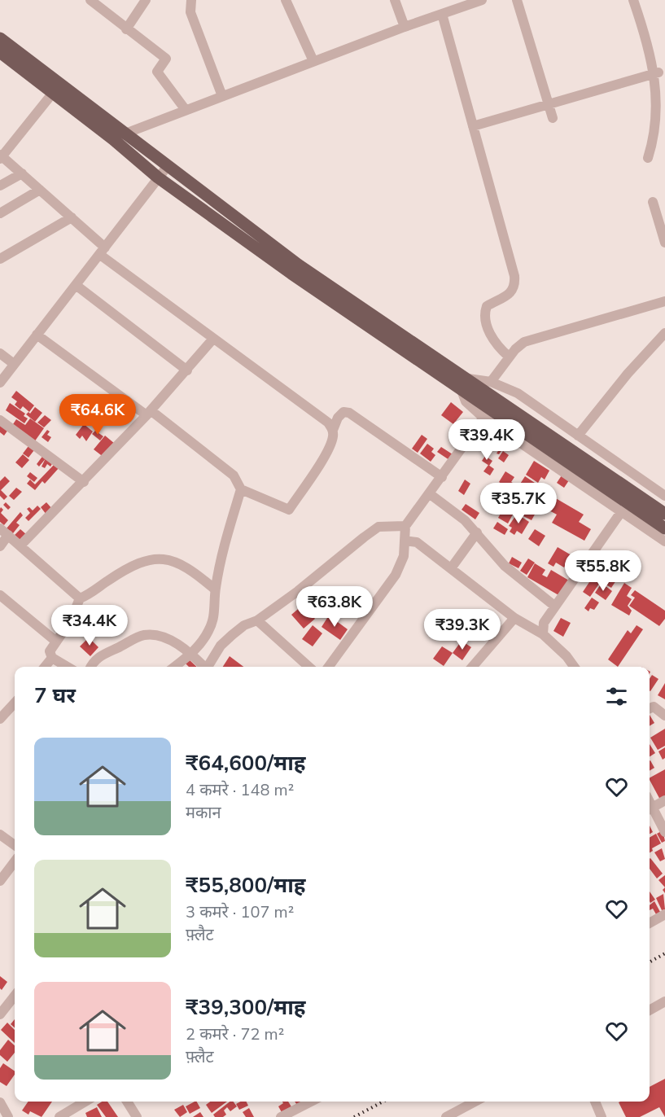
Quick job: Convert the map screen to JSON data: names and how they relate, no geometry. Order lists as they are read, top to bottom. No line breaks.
{"page":{"price":["₹64.6K","₹39.4K","₹35.7K","₹55.8K","₹63.8K","₹34.4K","₹39.3K"],"heading":"7 घर","list":[{"name":"₹64,600/माह","note":"4 कमरे · 148 m² · मकान"},{"name":"₹55,800/माह","note":"3 कमरे · 107 m² · फ़्लैट"},{"name":"₹39,300/माह","note":"2 कमरे · 72 m² · फ़्लैट"}]}}
